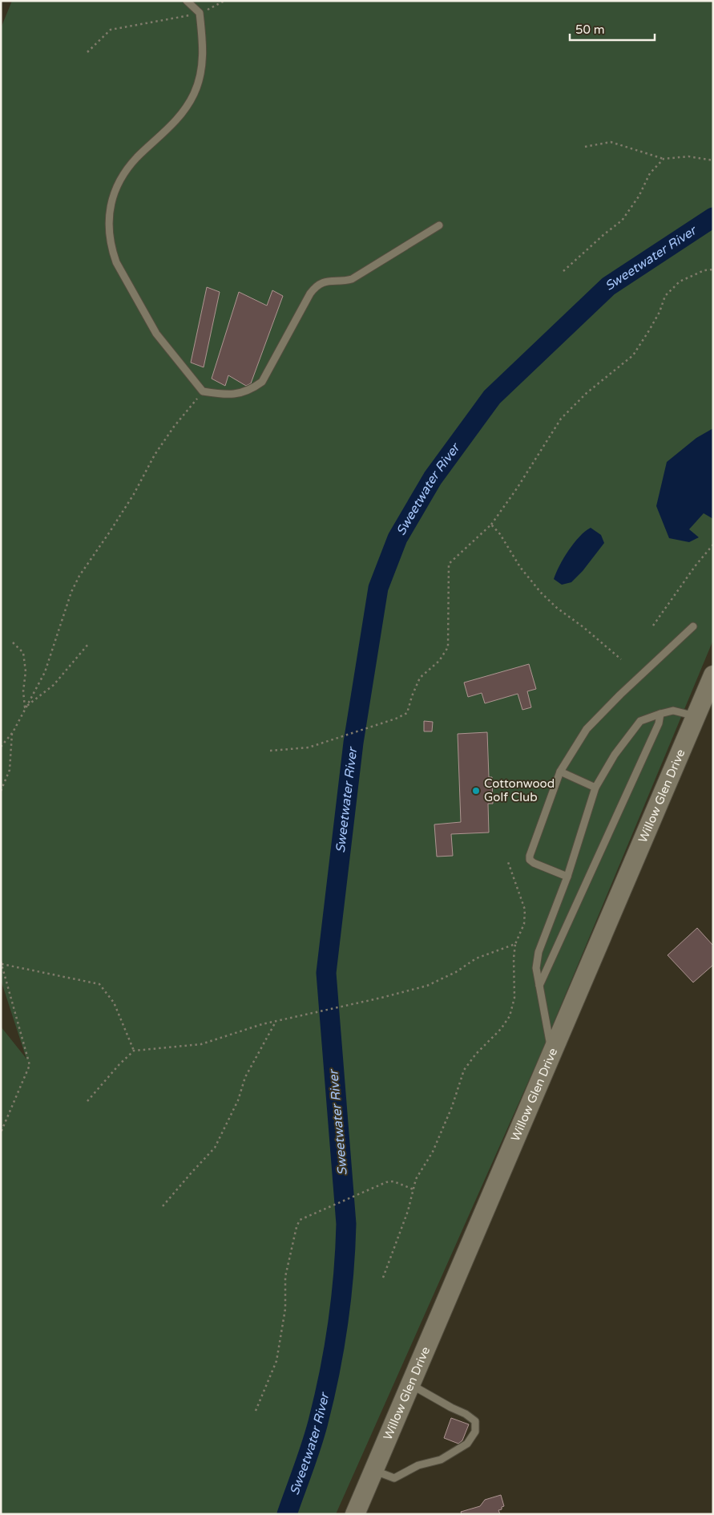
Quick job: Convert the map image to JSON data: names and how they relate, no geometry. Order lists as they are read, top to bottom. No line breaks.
{"streets":{"main road":["Willow Glen Drive"]},"water":["Sweetwater River"],"places":["Cottonwood Golf Club"],"scale_bar":"50 m"}
